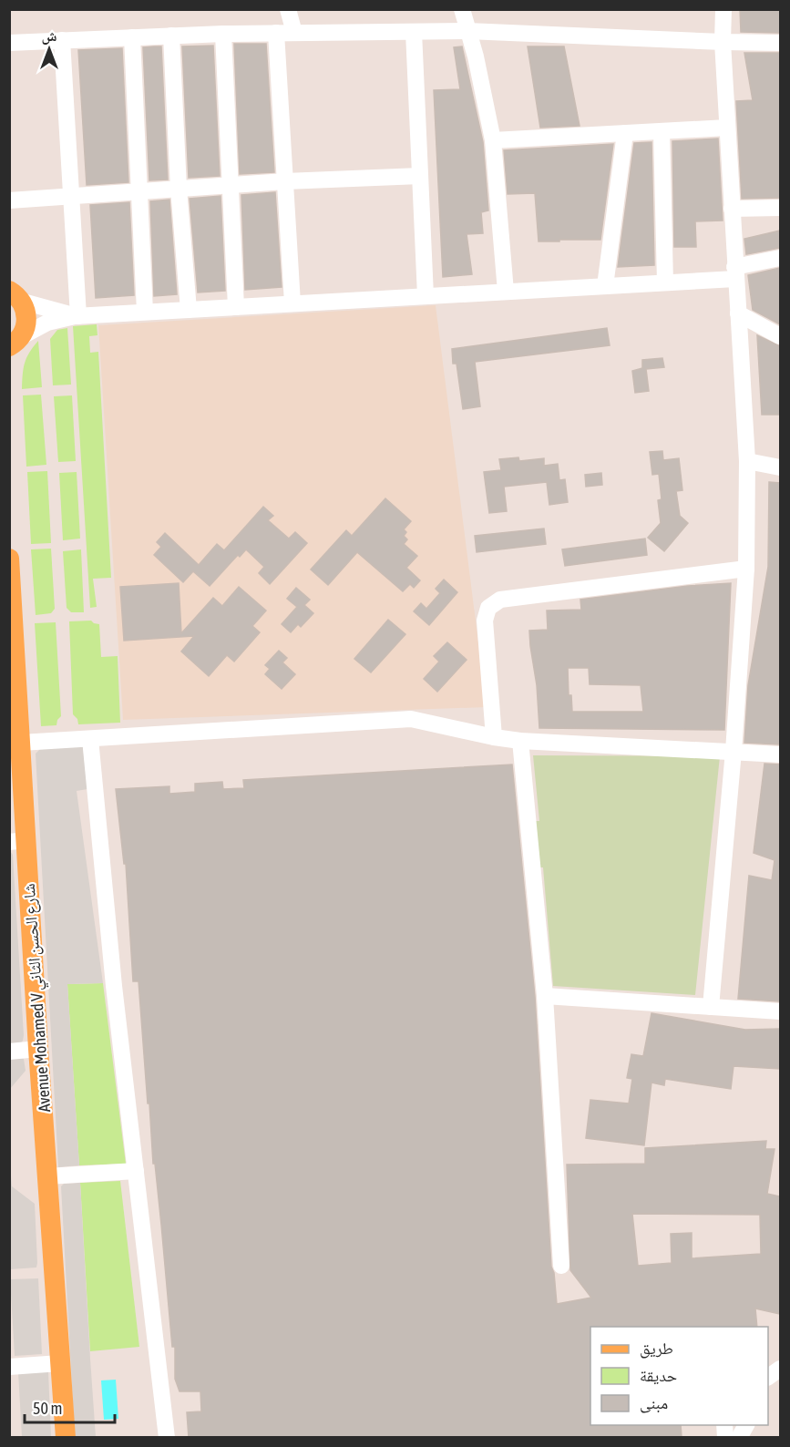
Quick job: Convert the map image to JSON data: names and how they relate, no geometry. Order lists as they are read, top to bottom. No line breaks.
{"streets":{"main road":["Avenue Mohamed V شارع الحسن الثاني"]},"legend":["طريق","حديقة","مبنى"],"scale_bar":"50 m","north":"top"}
